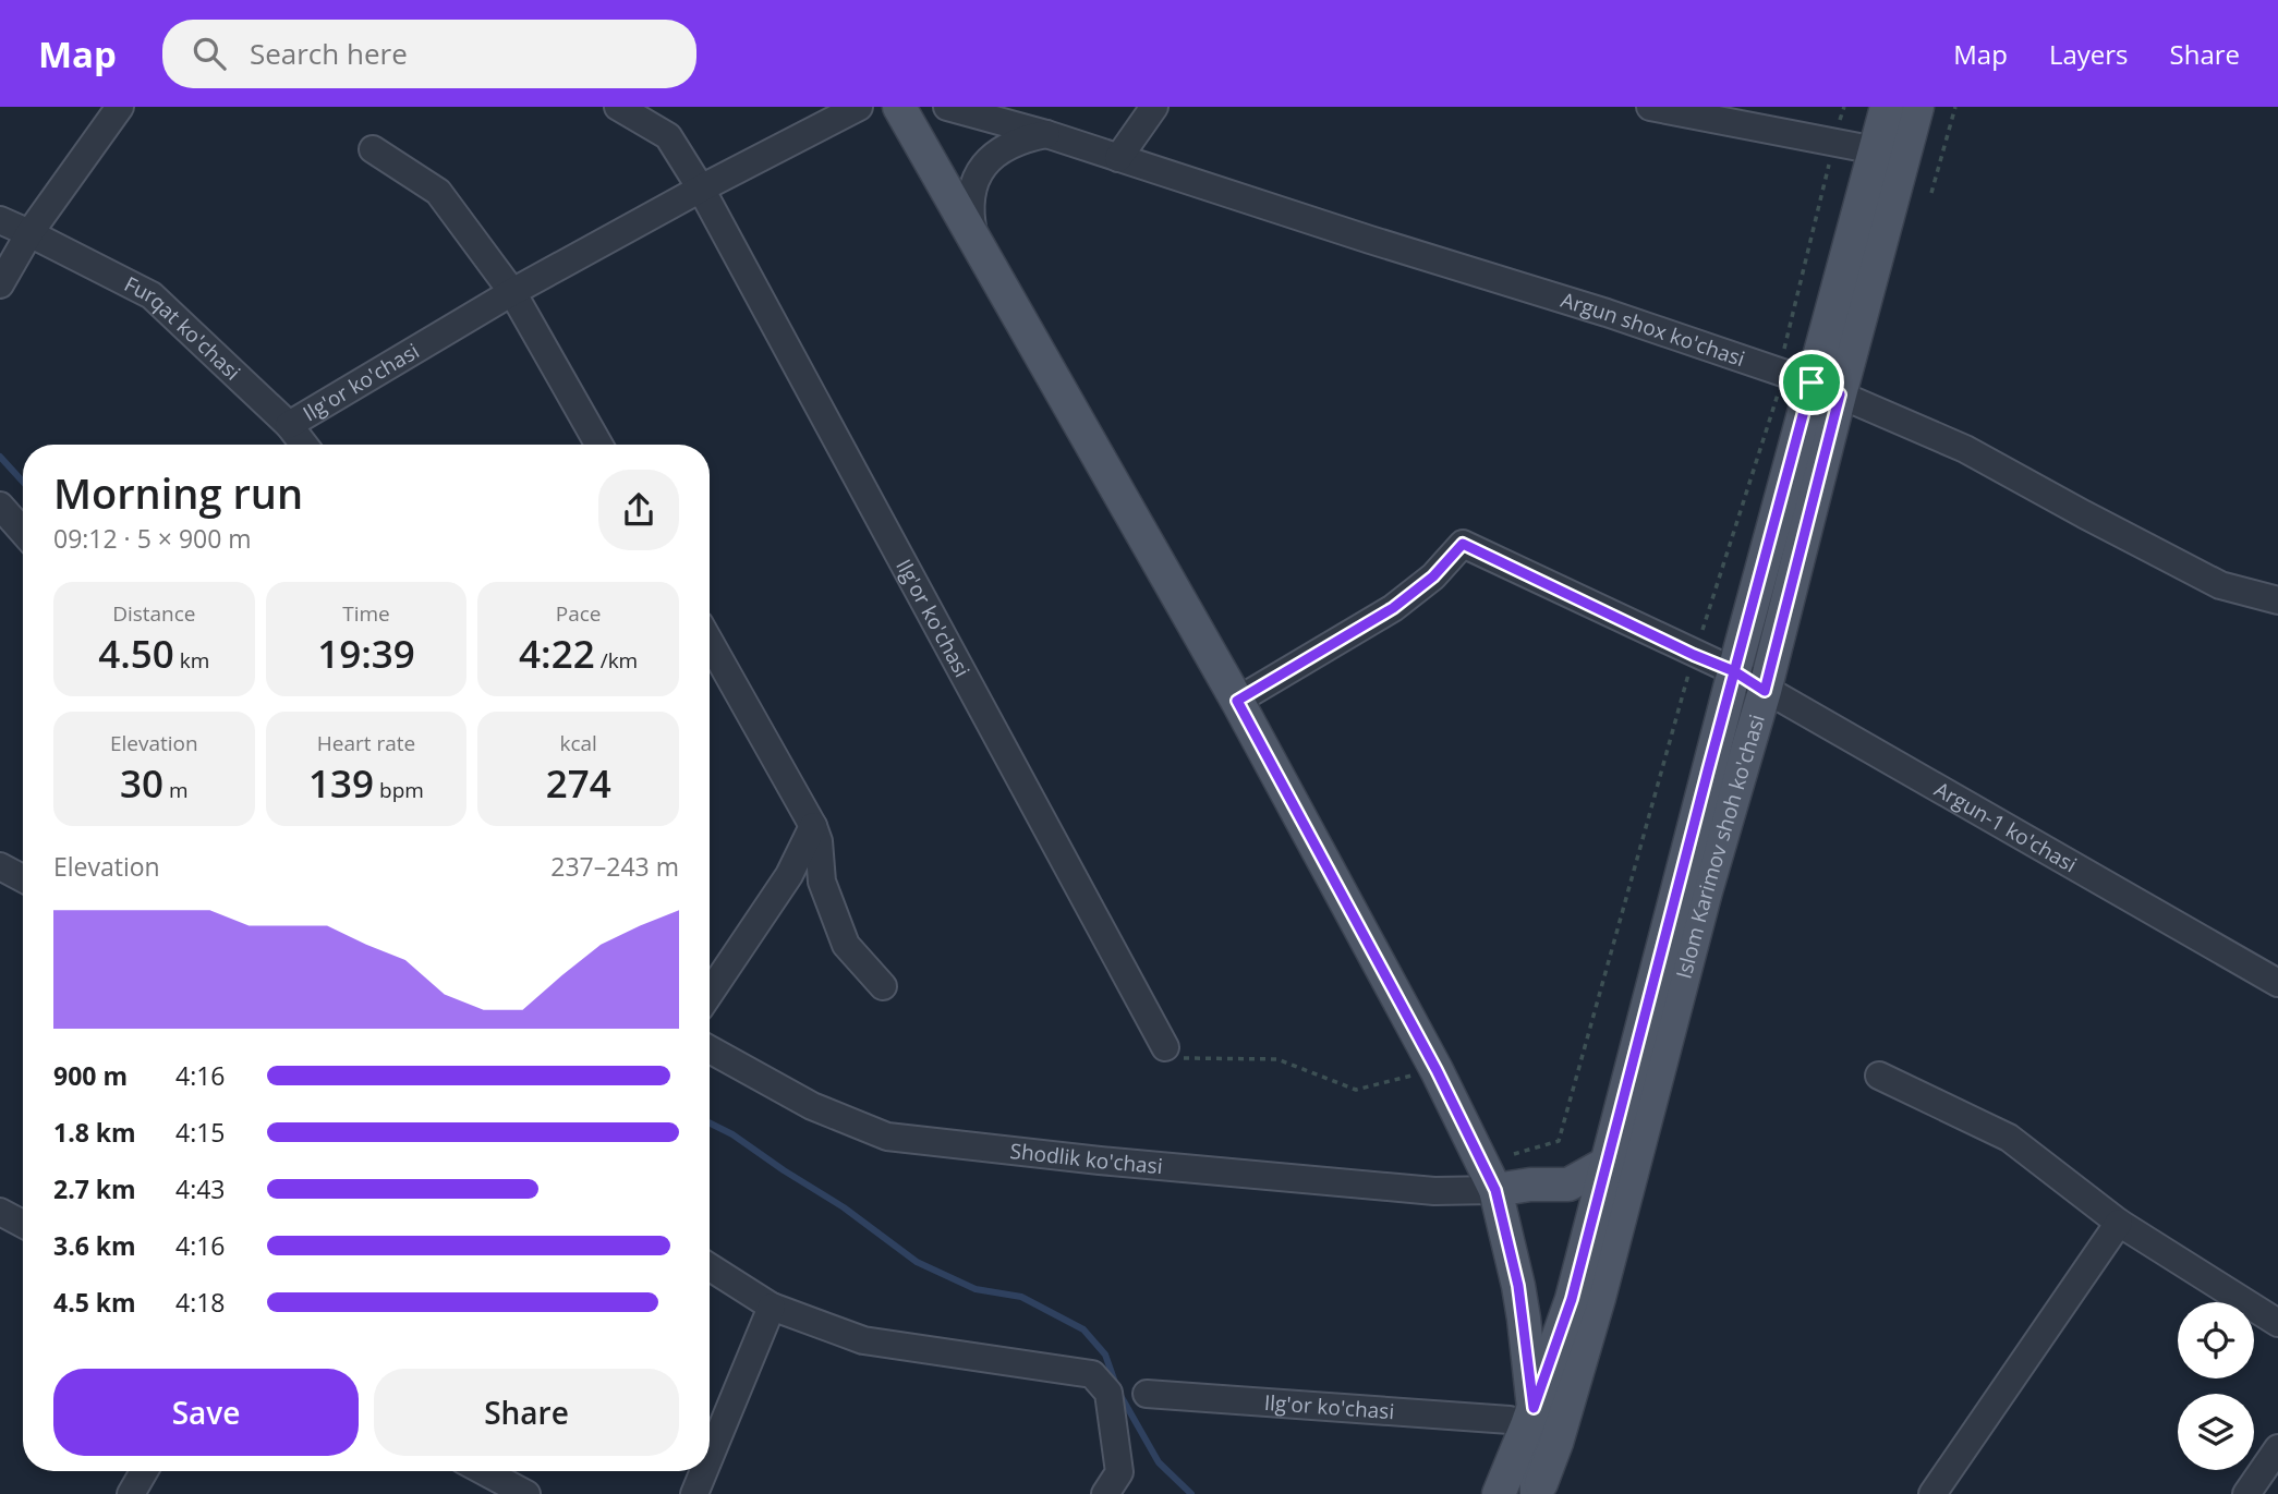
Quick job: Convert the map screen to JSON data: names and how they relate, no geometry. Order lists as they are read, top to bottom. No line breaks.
{"streets":{"main road":["Islom Karimov shoh ko'chasi"],"street":["Furqat ko'chasi","Argun shox ko'chasi","Ilg'or ko'chasi","Argun-1 ko'chasi","Shodlik ko'chasi"]},"crossings":[["Furqat ko'chasi","Ilg'or ko'chasi"],["Argun shox ko'chasi","Islom Karimov shoh ko'chasi"],["Ilg'or ko'chasi","Islom Karimov shoh ko'chasi"],["Argun-1 ko'chasi","Islom Karimov shoh ko'chasi"]],"page":{"header":"Map","search":"Search here","nav":["Map","Layers","Share"],"heading":["Morning run","09:12 · 5 × 900 m"],"stats":[["Distance","4.50 km"],["Time","19:39"],["Pace","4:22 /km"],["Elevation","30 m"],["Heart rate","139 bpm"],["kcal","274"]],"chart":["Elevation","237–243 m"],"list":[{"name":"900 m","note":"4:16"},{"name":"1.8 km","note":"4:15"},{"name":"2.7 km","note":"4:43"},{"name":"3.6 km","note":"4:16"},{"name":"4.5 km","note":"4:18"}],"buttons":["Save","Share"]}}
